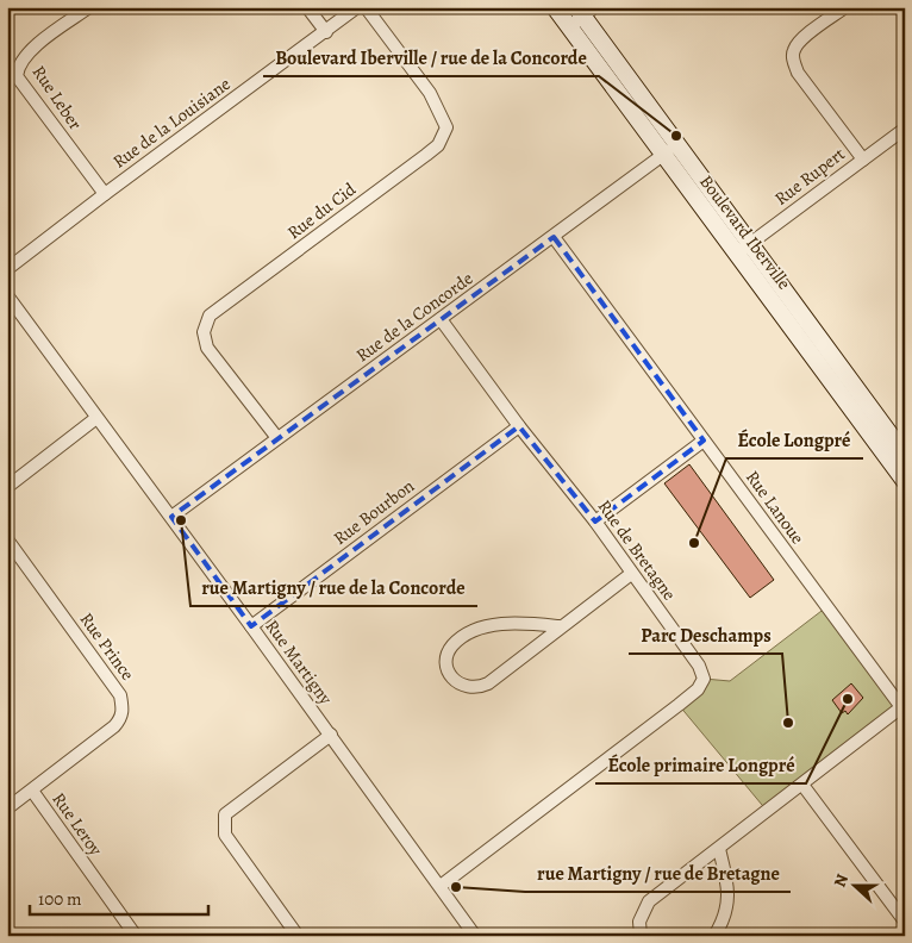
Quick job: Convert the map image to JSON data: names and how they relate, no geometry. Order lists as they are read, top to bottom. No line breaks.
{"streets":{"street":["Rue Leber","Rue de la Louisiane","Rue Rupert","Rue du Cid","Boulevard Iberville","Rue de la Concorde","Rue Lanoue","Rue Bourbon","Rue de Bretagne","Rue Prince","Rue Martigny","Rue Leroy"]},"crossings":[["Rue Leber","Rue de la Louisiane"],["Rue Rupert","Boulevard Iberville"],["Rue du Cid","Rue de la Concorde"],["Boulevard Iberville","Rue de la Concorde"],["Rue de la Concorde","Rue Lanoue"],["Rue de la Concorde","Rue de Bretagne"],["Rue de la Concorde","Rue Martigny"],["Rue Bourbon","Rue de Bretagne"],["Rue Bourbon","Rue Martigny"],["Rue de Bretagne","Rue Martigny"],["Rue Prince","Rue Leroy"]],"places":["Boulevard Iberville / rue de la Concorde","rue Martigny / rue de la Concorde","École Longpré","École primaire Longpré","Parc Deschamps","rue Martigny / rue de Bretagne"],"scale_bar":"100 m","north":"left"}
